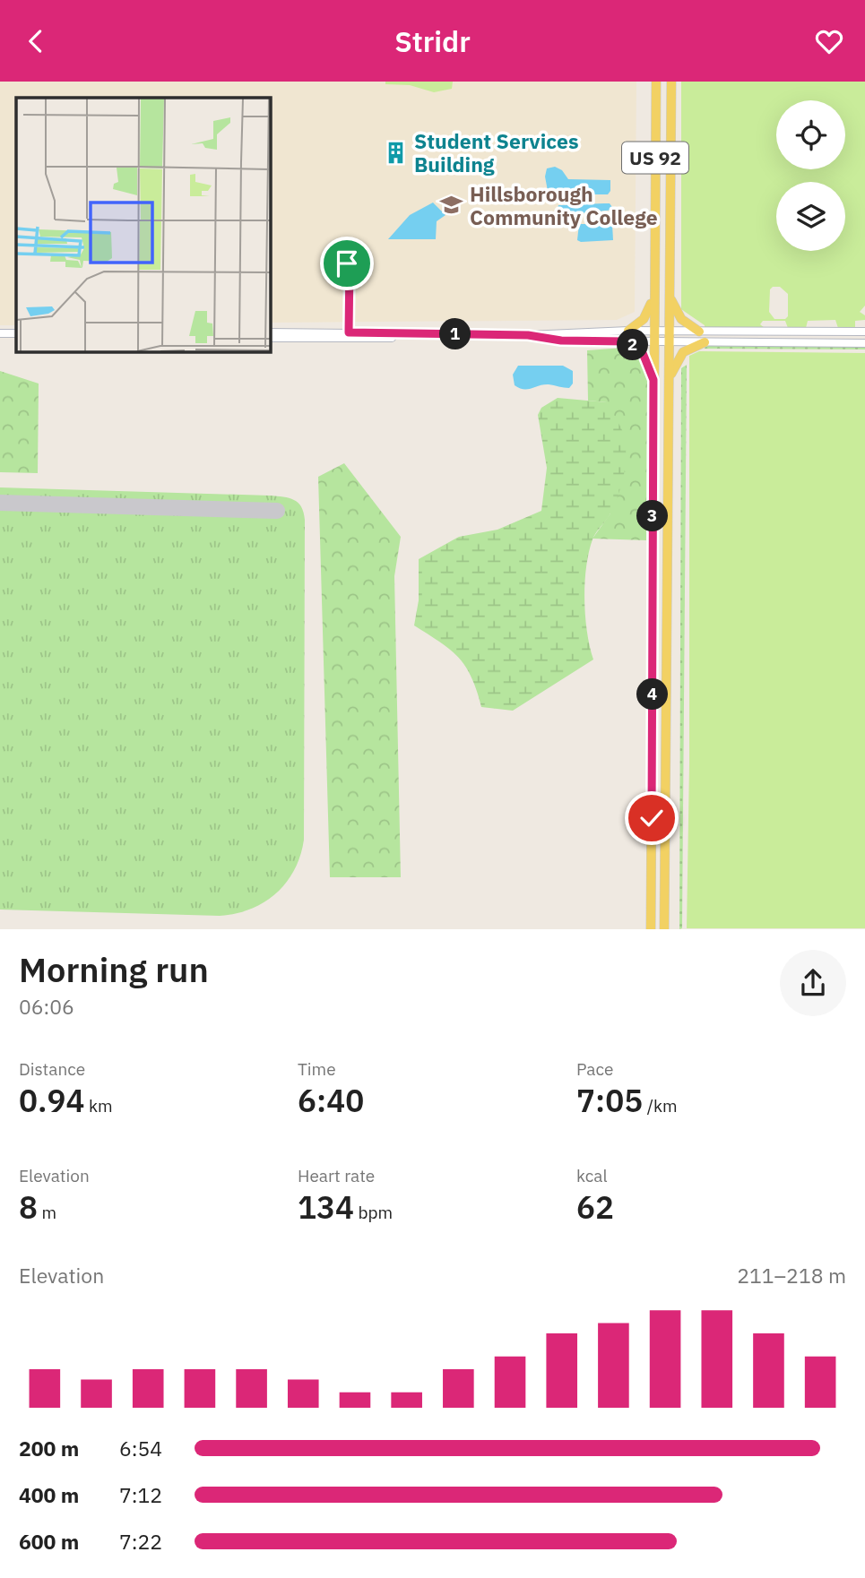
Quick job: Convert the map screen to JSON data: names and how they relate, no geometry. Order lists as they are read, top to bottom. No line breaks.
{"streets":{"main road":["US 92"]},"places":{"building":["Student Services Building"],"school or university":["Hillsborough Community College"]},"page":{"header":"Stridr","pins":["1","2","3","4"],"heading":["Morning run","06:06"],"stats":[["Distance","0.94 km"],["Time","6:40"],["Pace","7:05 /km"],["Elevation","8 m"],["Heart rate","134 bpm"],["kcal","62"]],"chart":["Elevation","211–218 m"],"list":[{"name":"200 m","note":"6:54"},{"name":"400 m","note":"7:12"},{"name":"600 m","note":"7:22"}]}}
